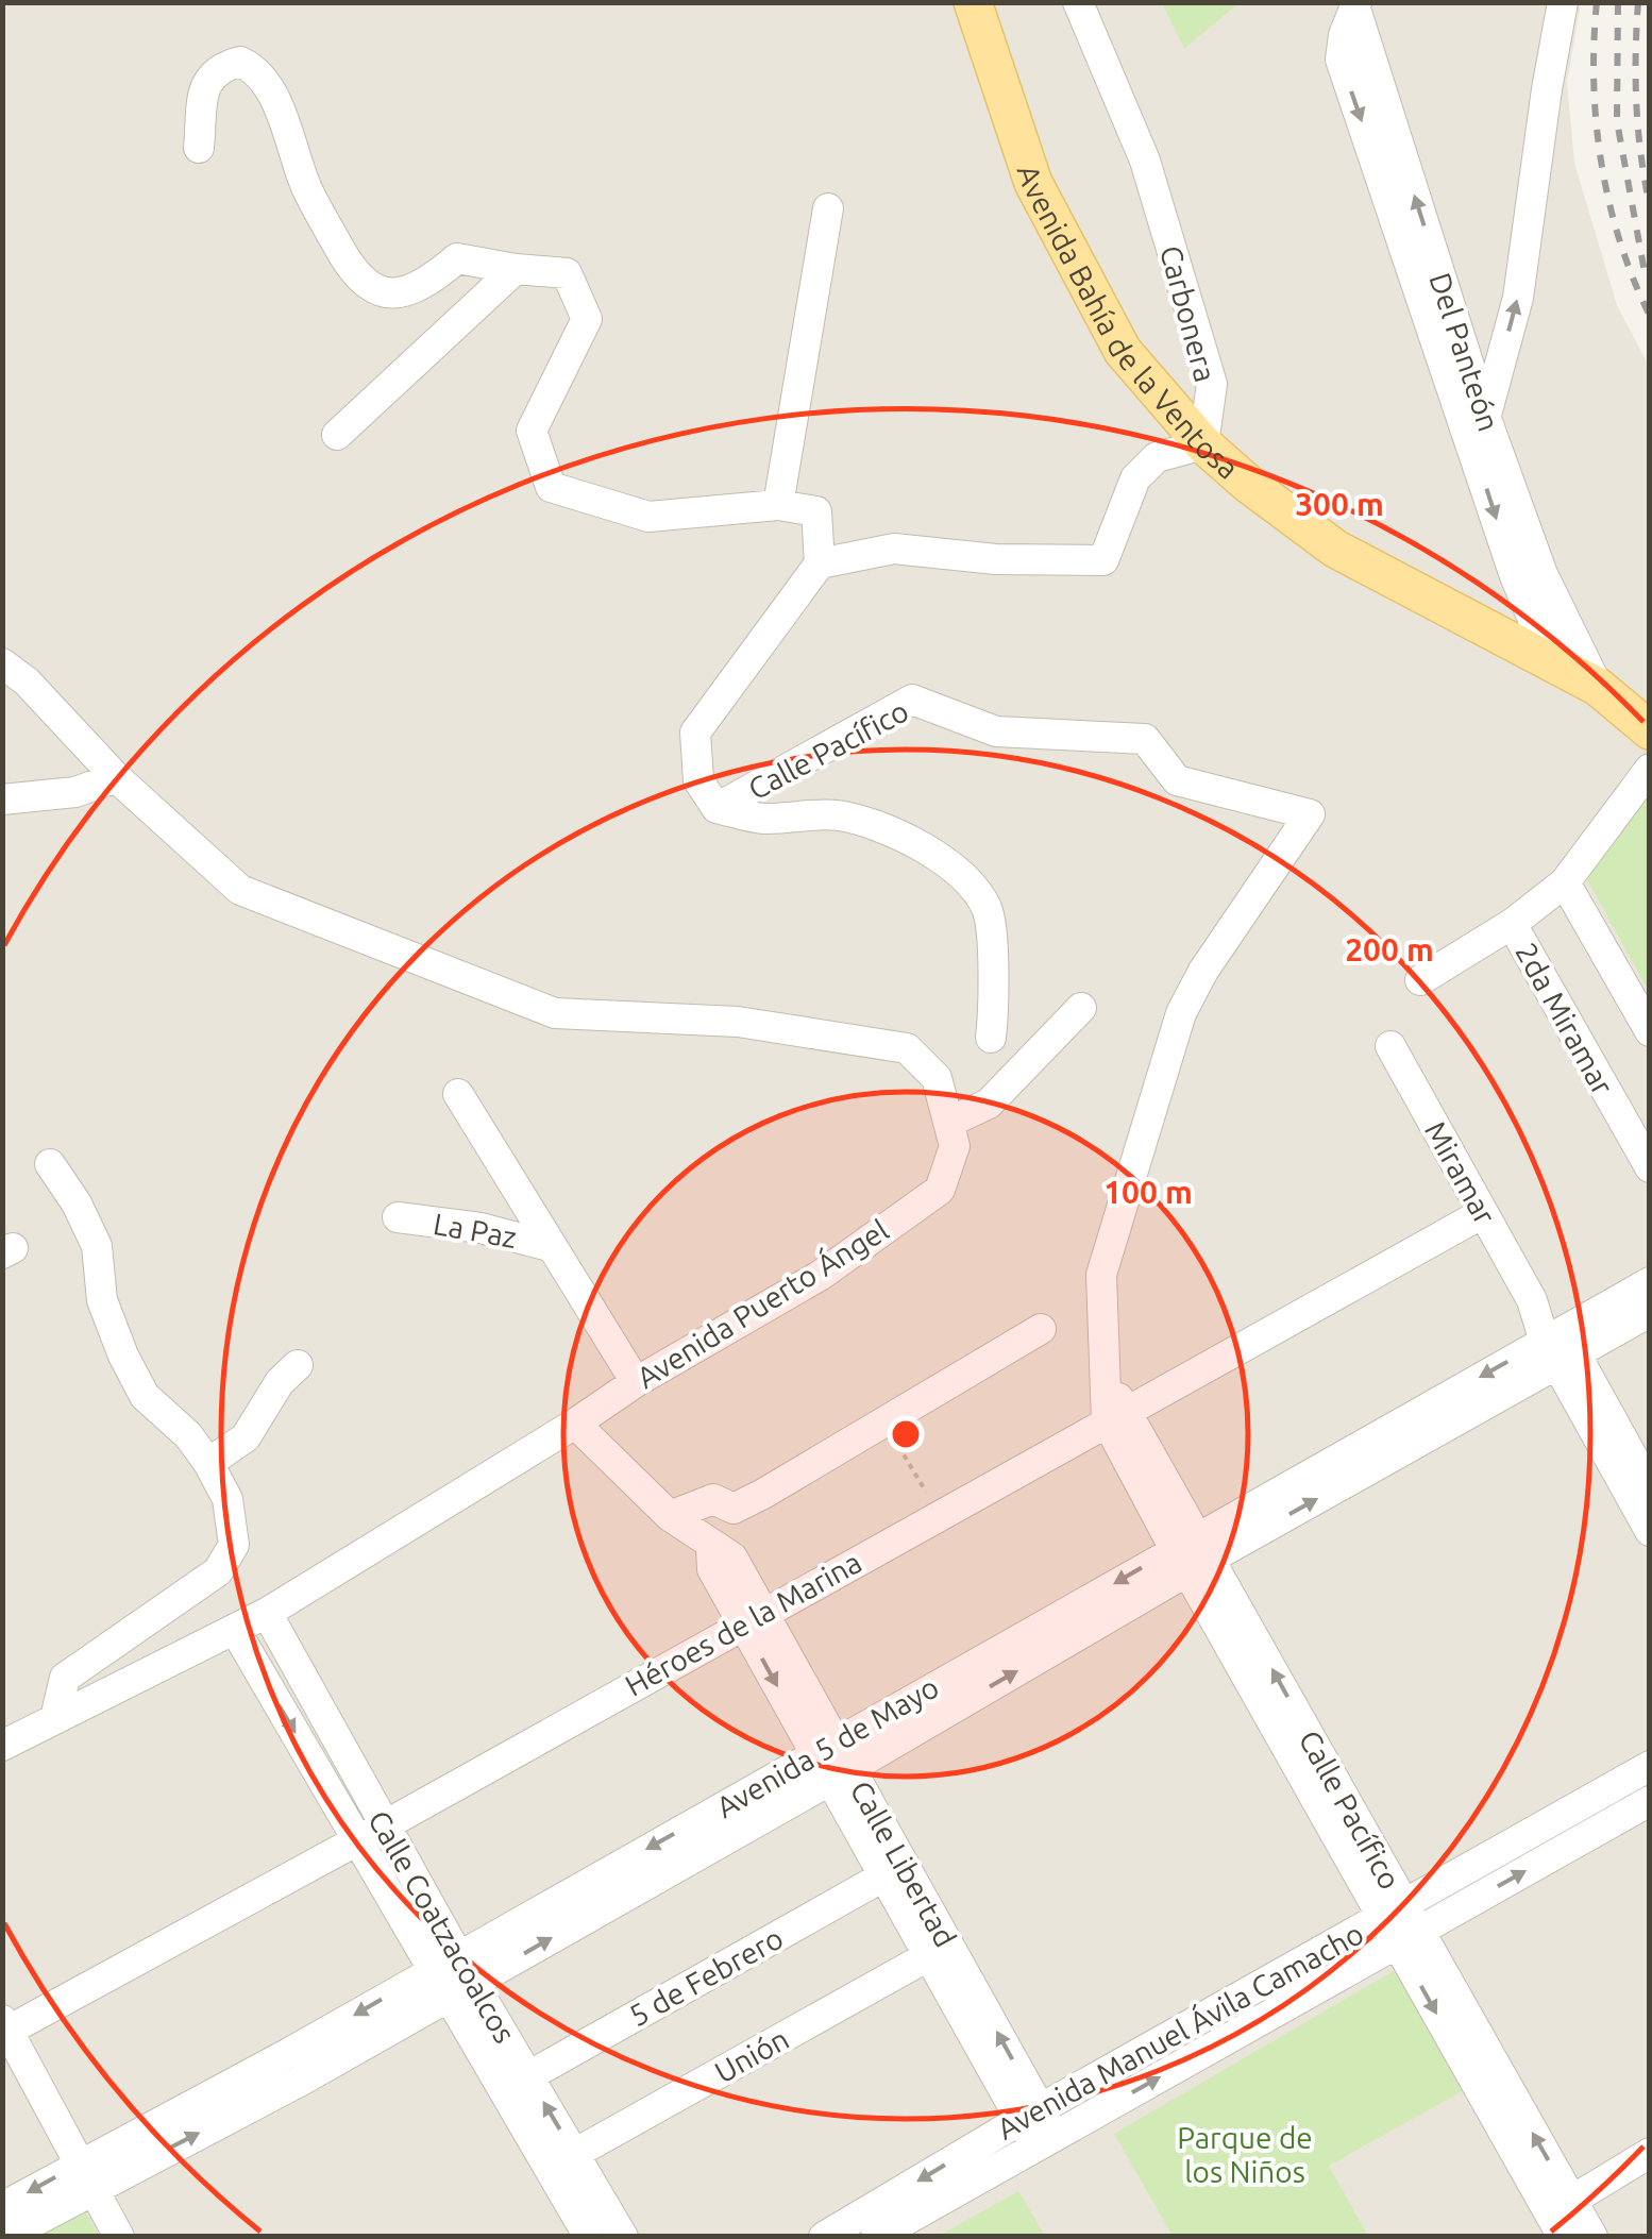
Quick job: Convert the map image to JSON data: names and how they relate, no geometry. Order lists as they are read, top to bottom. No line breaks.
{"streets":{"main road":["Avenida Bahía de la Ventosa"],"street":["Carbonera","Del Panteón","Calle Pacífico","2da Miramar","Miramar","La Paz","Avenida Puerto Ángel","Héroes de la Marina","Avenida 5 de Mayo","Calle Libertad","Calle Coatzacoalcos","5 de Febrero","Avenida Manuel Ávila Camacho","Unión"]},"crossings":[["Carbonera","Avenida Bahía de la Ventosa"],["Avenida Bahía de la Ventosa","Del Panteón"],["Calle Pacífico","Héroes de la Marina"],["Calle Pacífico","Avenida 5 de Mayo"],["Calle Pacífico","Avenida Manuel Ávila Camacho"],["Miramar","Héroes de la Marina"],["Miramar","Avenida 5 de Mayo"],["Avenida Puerto Ángel","Calle Libertad"],["Avenida Puerto Ángel","Calle Coatzacoalcos"],["Héroes de la Marina","Calle Libertad"],["Héroes de la Marina","Calle Coatzacoalcos"],["Avenida 5 de Mayo","Calle Libertad"],["Avenida 5 de Mayo","Calle Coatzacoalcos"],["Calle Libertad","5 de Febrero"],["Calle Libertad","Avenida Manuel Ávila Camacho"],["Calle Libertad","Unión"],["Calle Coatzacoalcos","5 de Febrero"],["Calle Coatzacoalcos","Unión"]],"parks":["Parque de los Niños"],"rings":["300 m","200 m","100 m"]}
